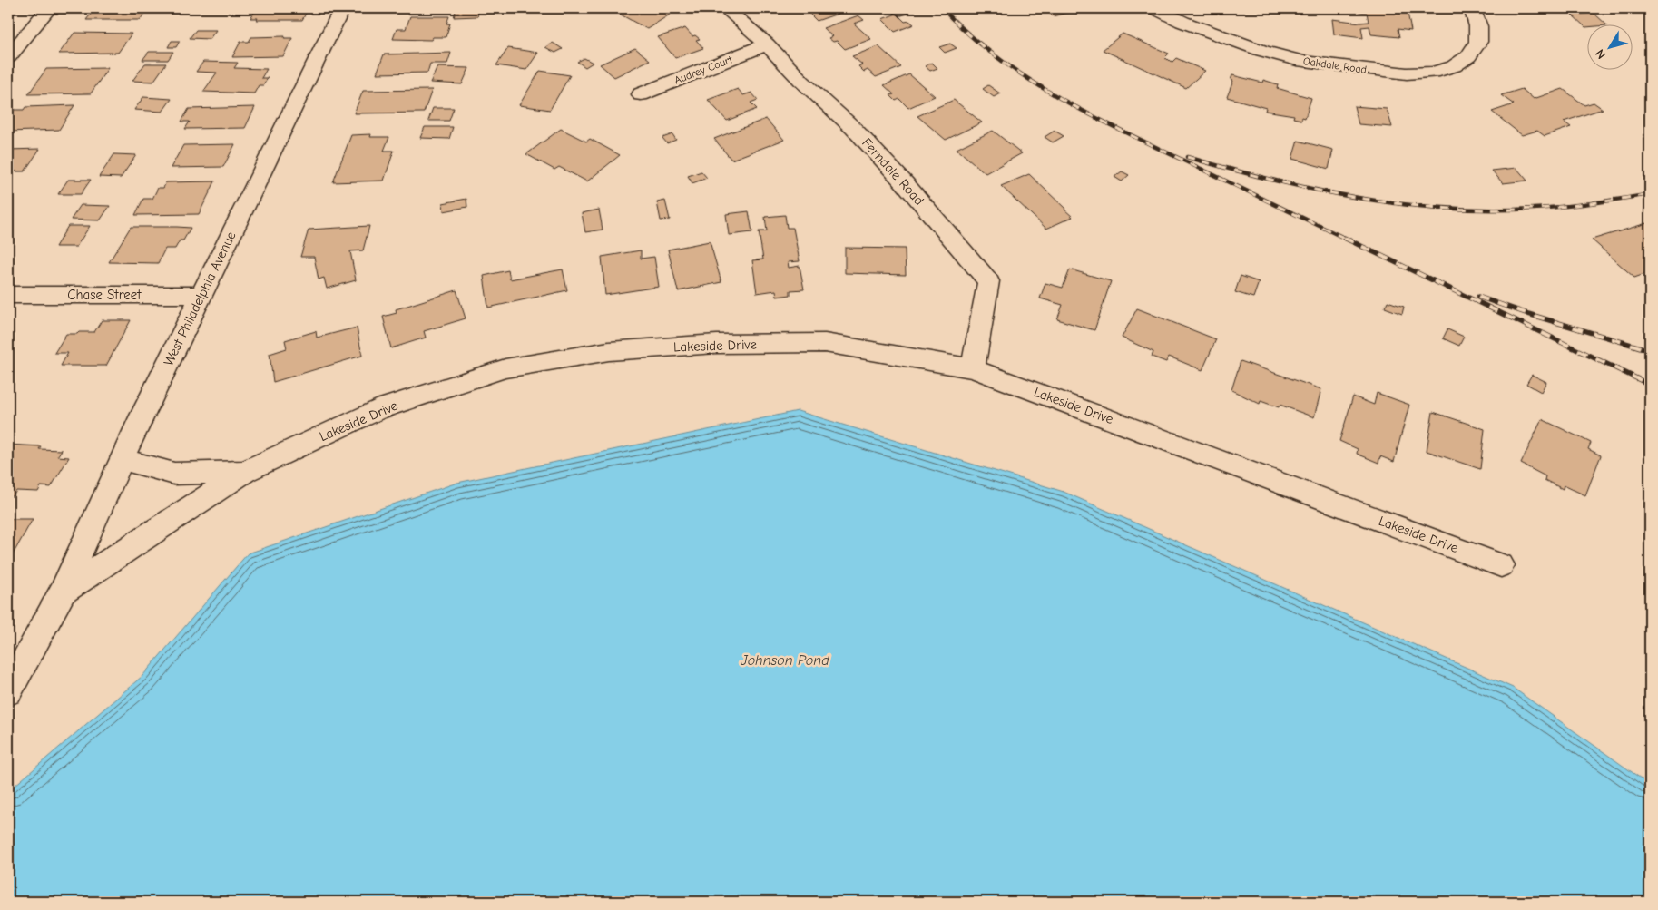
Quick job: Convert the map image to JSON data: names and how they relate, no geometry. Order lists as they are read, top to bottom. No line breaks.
{"streets":{"street":["Oakdale Road","Audrey Court","Ferndale Road","Chase Street","West Philadelphia Avenue","Lakeside Drive"]},"crossings":[["Audrey Court","Ferndale Road"],["Ferndale Road","Lakeside Drive"],["Chase Street","West Philadelphia Avenue"],["West Philadelphia Avenue","Lakeside Drive"]],"water":["Johnson Pond"],"north":"bottom left"}
